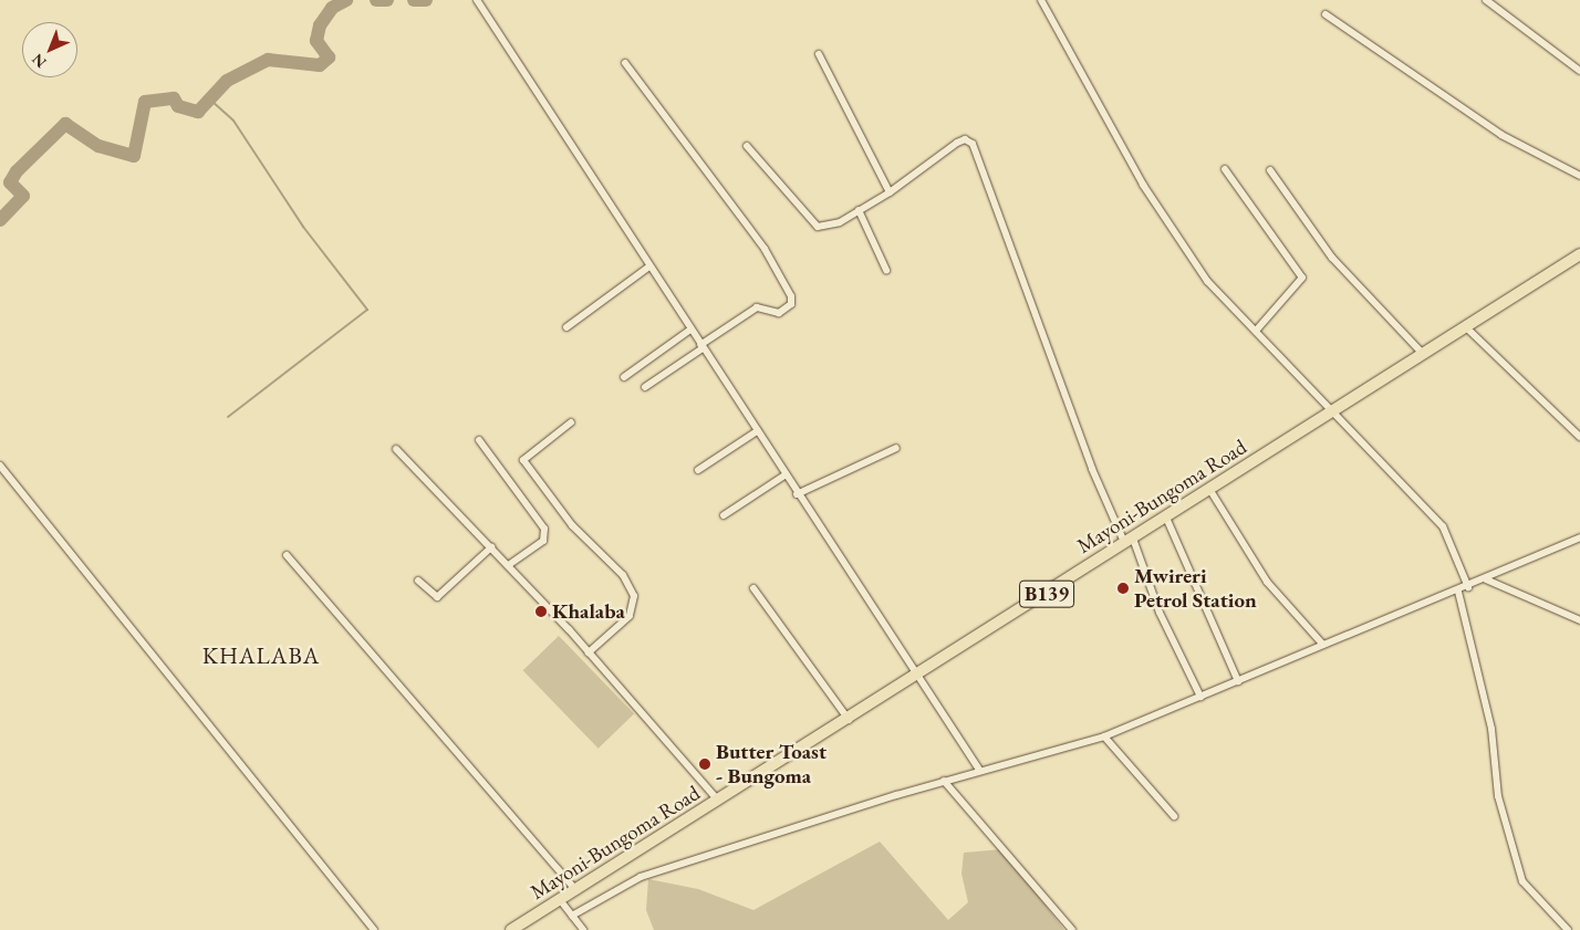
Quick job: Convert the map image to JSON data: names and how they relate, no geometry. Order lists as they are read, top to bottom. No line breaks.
{"streets":{"main road":["Mayoni-Bungoma Road","B139"]},"districts":["KHALABA"],"places":["Mwireri Petrol Station","Khalaba","Butter Toast - Bungoma"],"north":"bottom left"}
